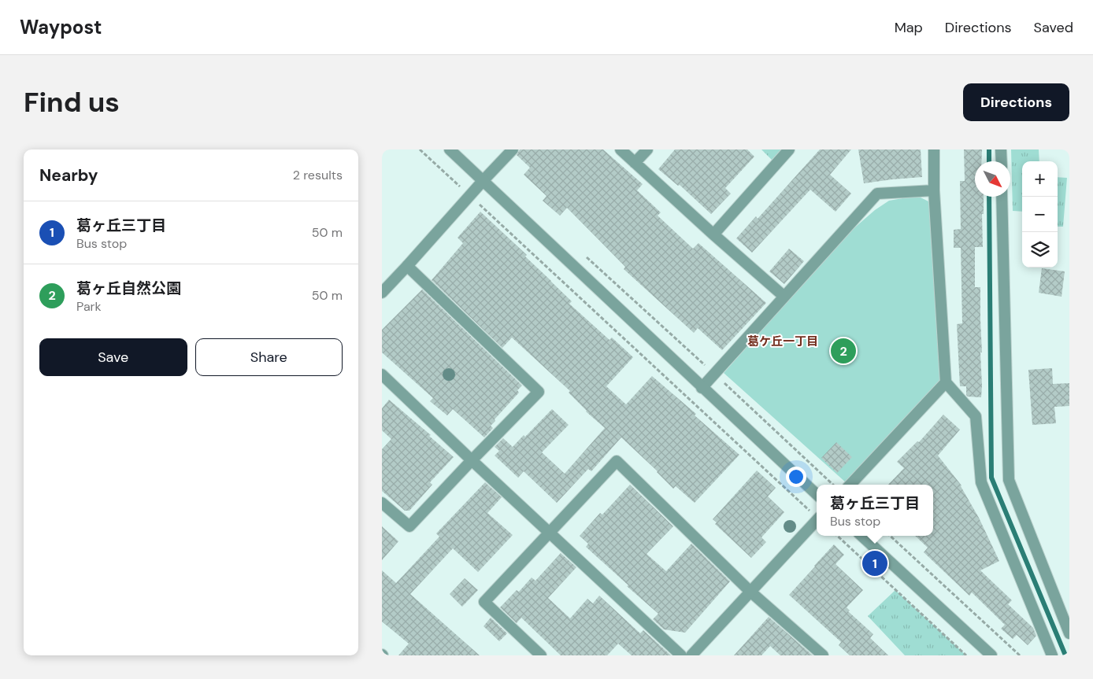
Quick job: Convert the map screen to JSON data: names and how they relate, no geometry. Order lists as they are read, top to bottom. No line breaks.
{"districts":["葛ケ丘一丁目"],"north":"bottom right","page":{"header":"Waypost","nav":["Map","Directions","Saved"],"buttons":["Directions",["Save","Share"]],"title":"Find us","heading":["Nearby","2 results"],"map_buttons":["+","−"],"list":[{"mark":"1","name":"葛ヶ丘三丁目","note":"Bus stop","value":"50 m"},{"mark":"2","name":"葛ヶ丘自然公園","note":"Park","value":"50 m"}],"pins":["2","1"],"popup":["葛ヶ丘三丁目","Bus stop"]}}
